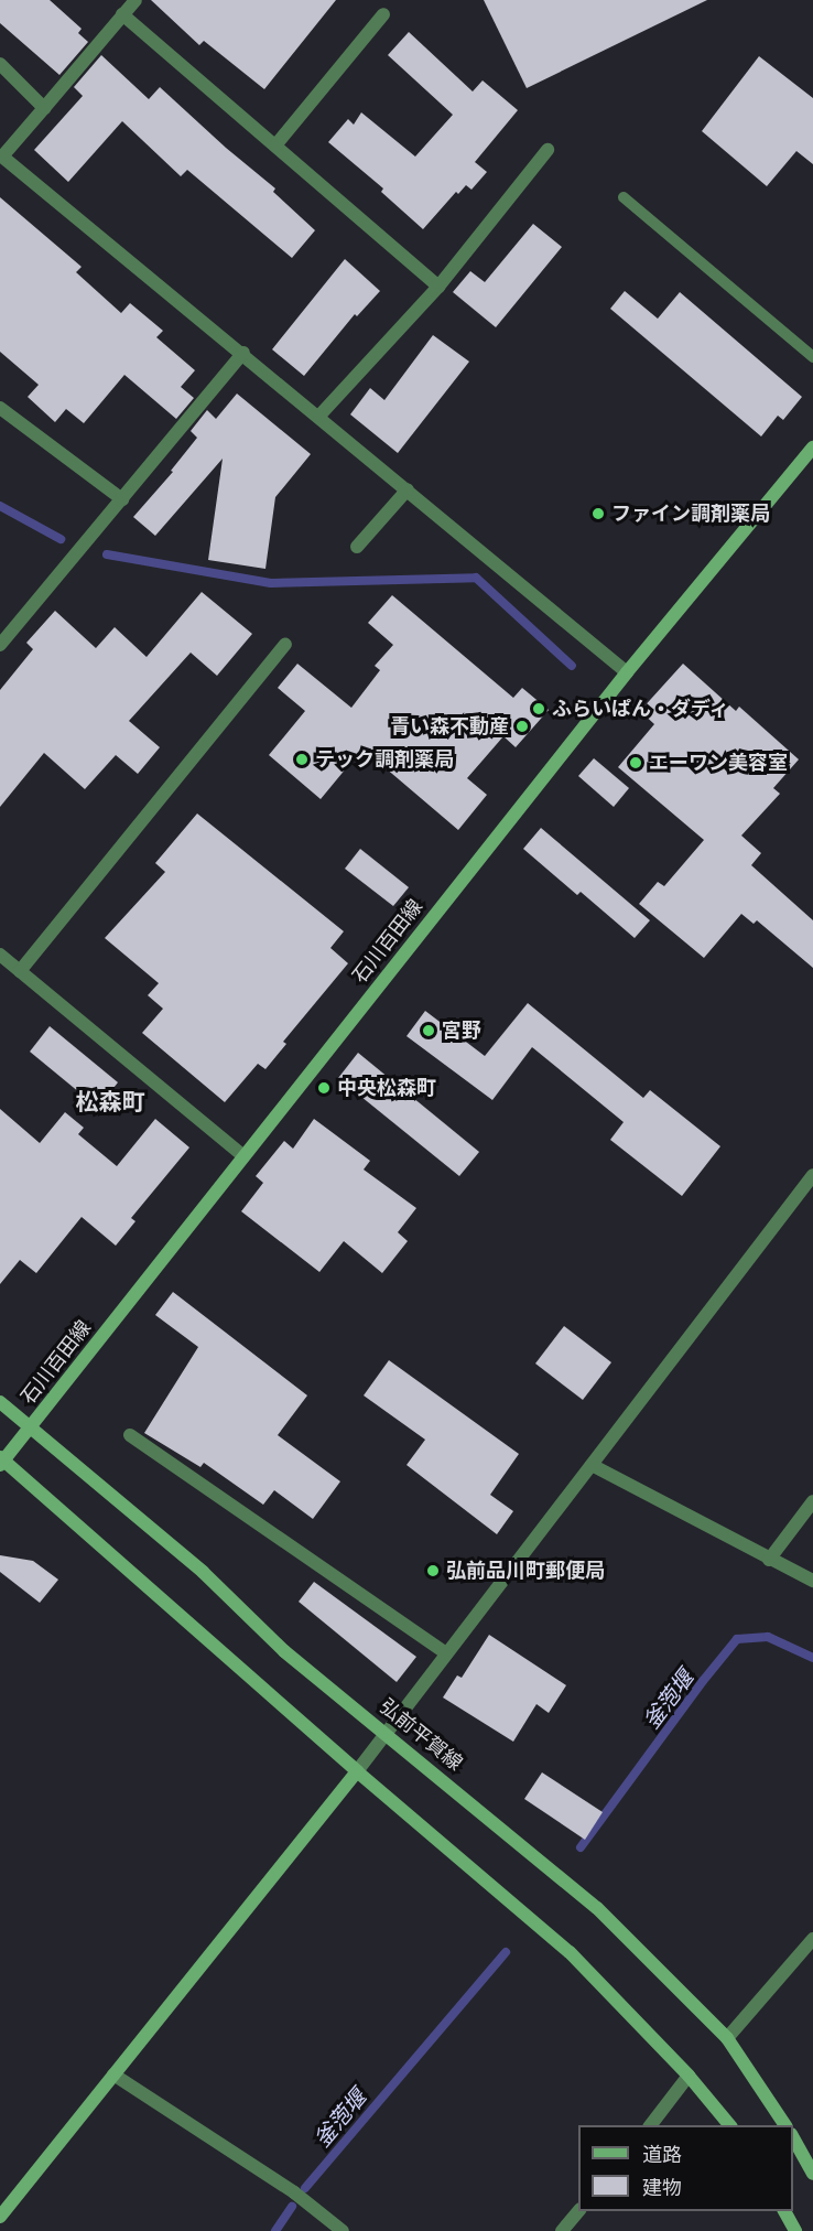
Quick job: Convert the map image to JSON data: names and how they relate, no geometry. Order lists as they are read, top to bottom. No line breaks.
{"streets":{"main road":["石川百田線","弘前平賀線"]},"crossings":[["石川百田線","弘前平賀線"]],"districts":["松森町"],"water":["釜萢堰"],"places":["ファイン調剤薬局","ふらいぱん・ダディ","青い森不動産","テック調剤薬局","エーワン美容室","宮野","中央松森町","弘前品川町郵便局"],"legend":["道路","建物"]}
